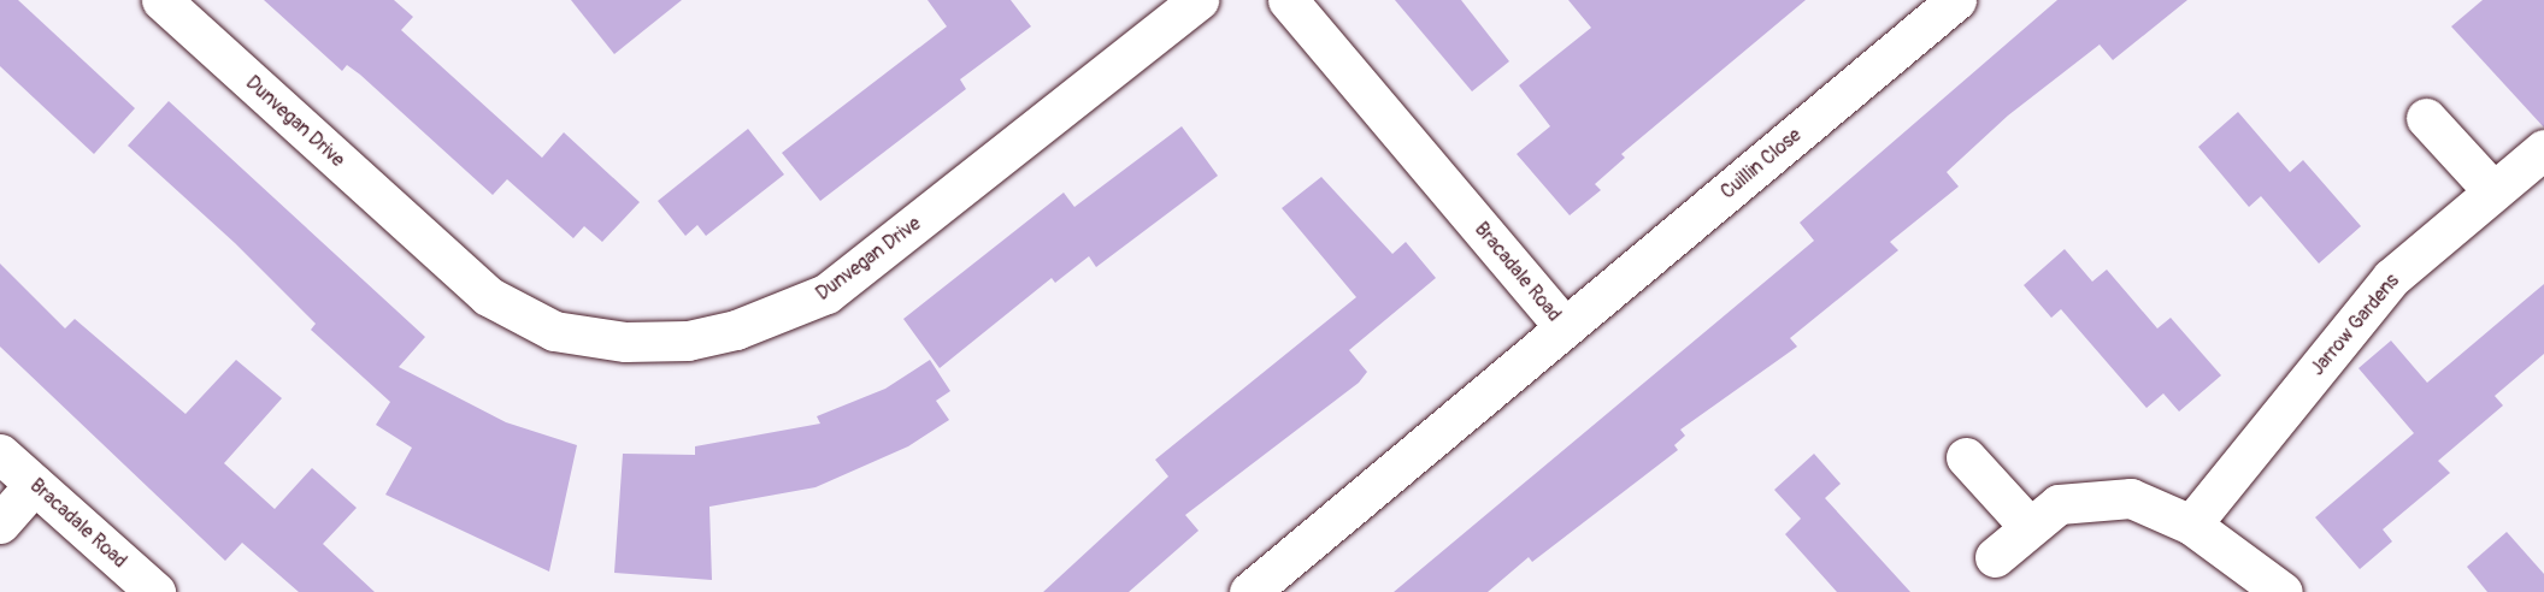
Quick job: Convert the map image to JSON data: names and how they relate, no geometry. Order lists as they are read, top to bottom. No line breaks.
{"streets":{"street":["Dunvegan Drive","Cuillin Close","Bracadale Road","Jarrow Gardens"]},"crossings":[["Cuillin Close","Bracadale Road"]]}
